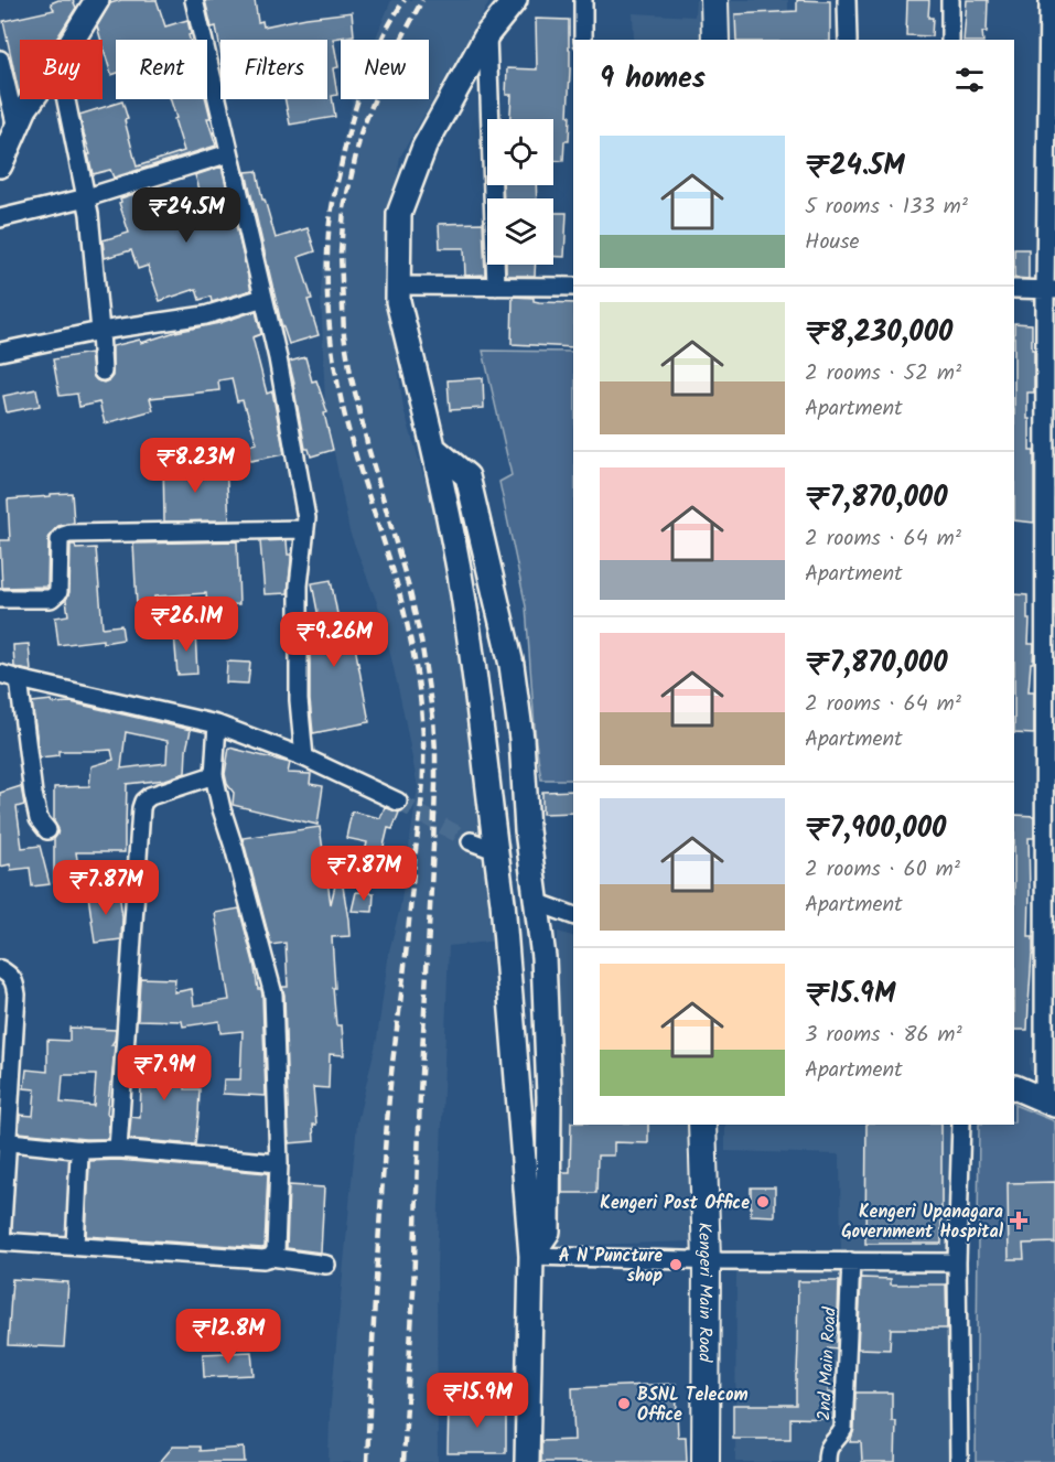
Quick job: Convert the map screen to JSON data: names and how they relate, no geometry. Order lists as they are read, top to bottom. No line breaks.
{"streets":{"main road":["Kengeri Main Road"],"street":["2nd Main Road"]},"places":{"other":["Kengeri Post Office","A N Puncture shop","BSNL Telecom Office"],"health":["Kengeri Upanagara Government Hospital"]},"page":{"chip":["Buy","Rent","Filters","New"],"heading":"9 homes","list":[{"name":"₹24.5M","note":"5 rooms · 133 m² · House"},{"name":"₹8,230,000","note":"2 rooms · 52 m² · Apartment"},{"name":"₹7,870,000","note":"2 rooms · 64 m² · Apartment"},{"name":"₹7,870,000","note":"2 rooms · 64 m² · Apartment"},{"name":"₹7,900,000","note":"2 rooms · 60 m² · Apartment"},{"name":"₹15.9M","note":"3 rooms · 86 m² · Apartment"}],"price":["₹24.5M","₹8.23M","₹26.1M","₹9.26M","₹7.87M","₹7.87M","₹7.9M","₹12.8M","₹15.9M"]}}
